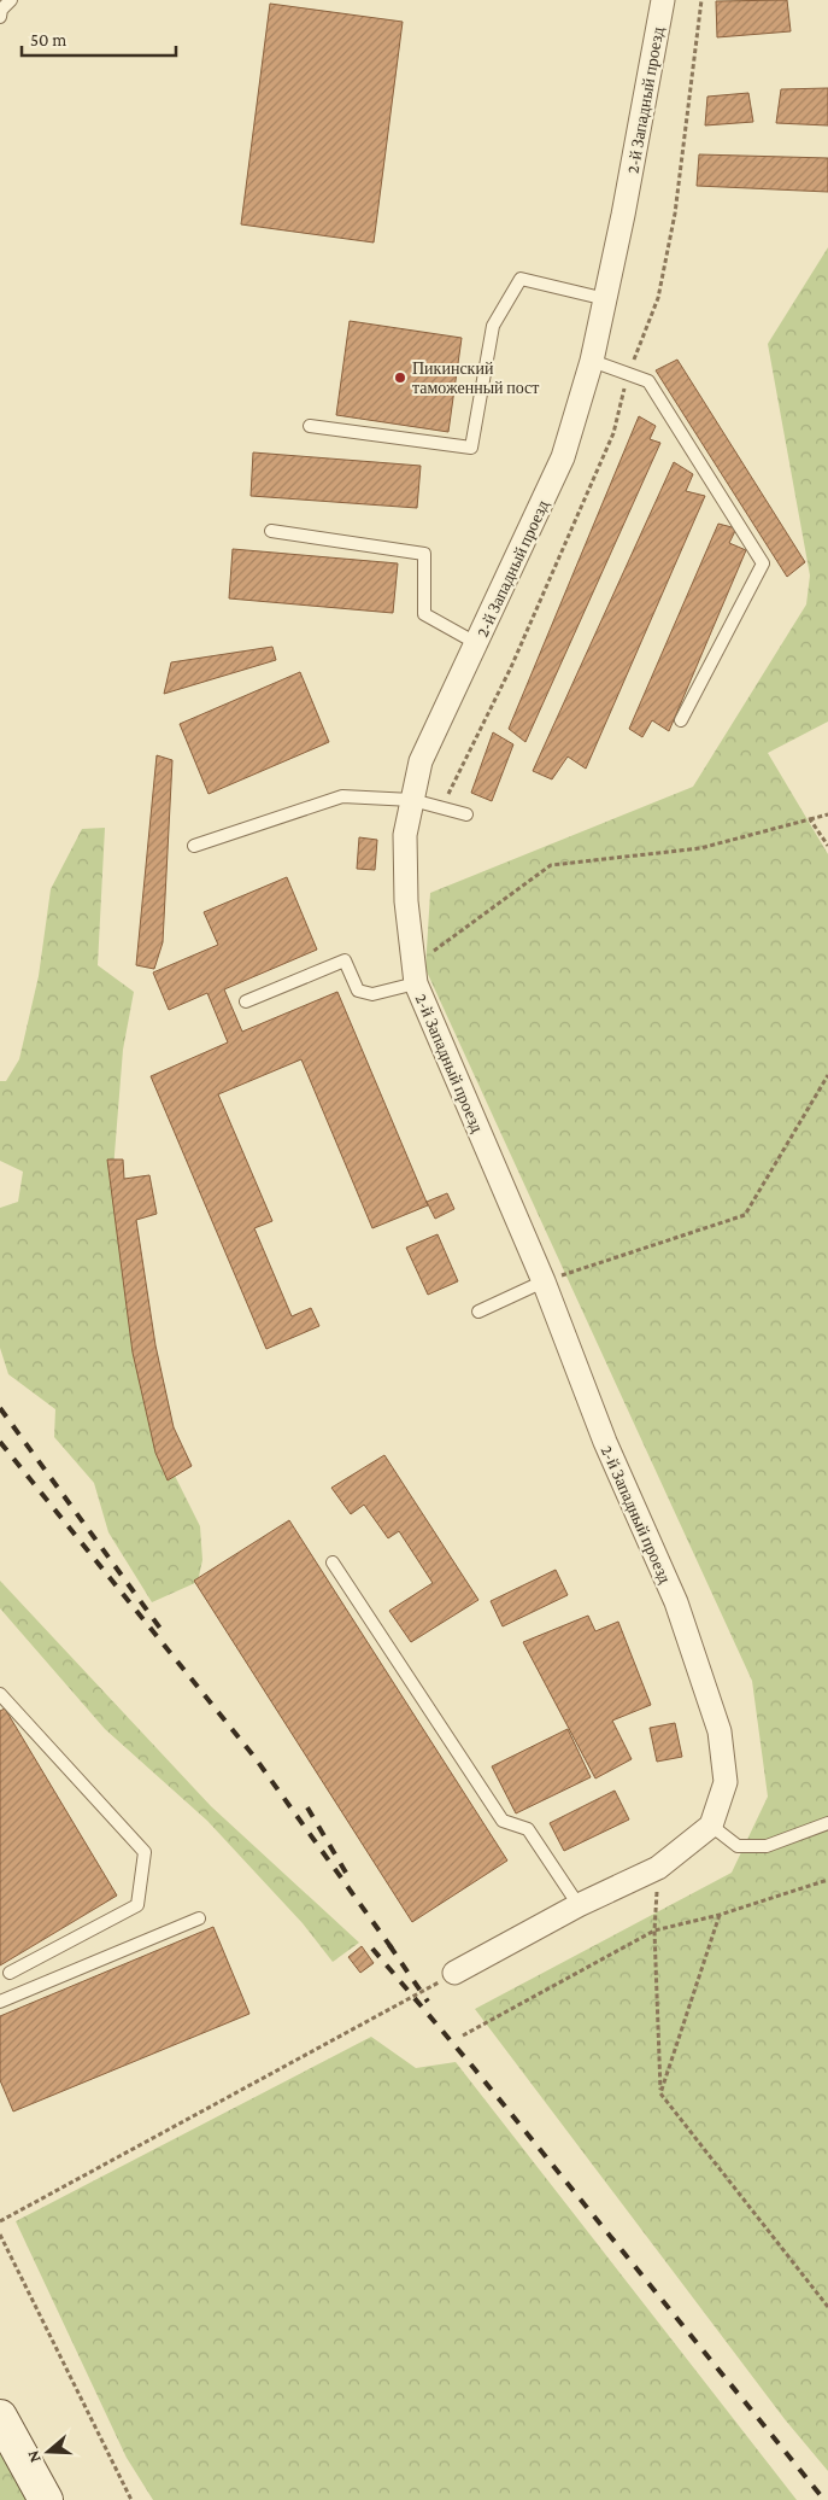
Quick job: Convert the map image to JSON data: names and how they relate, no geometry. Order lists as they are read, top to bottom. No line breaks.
{"streets":{"street":["2-й Западный проезд"]},"places":["Пикинский таможенный пост"],"scale_bar":"50 m","north":"left"}
